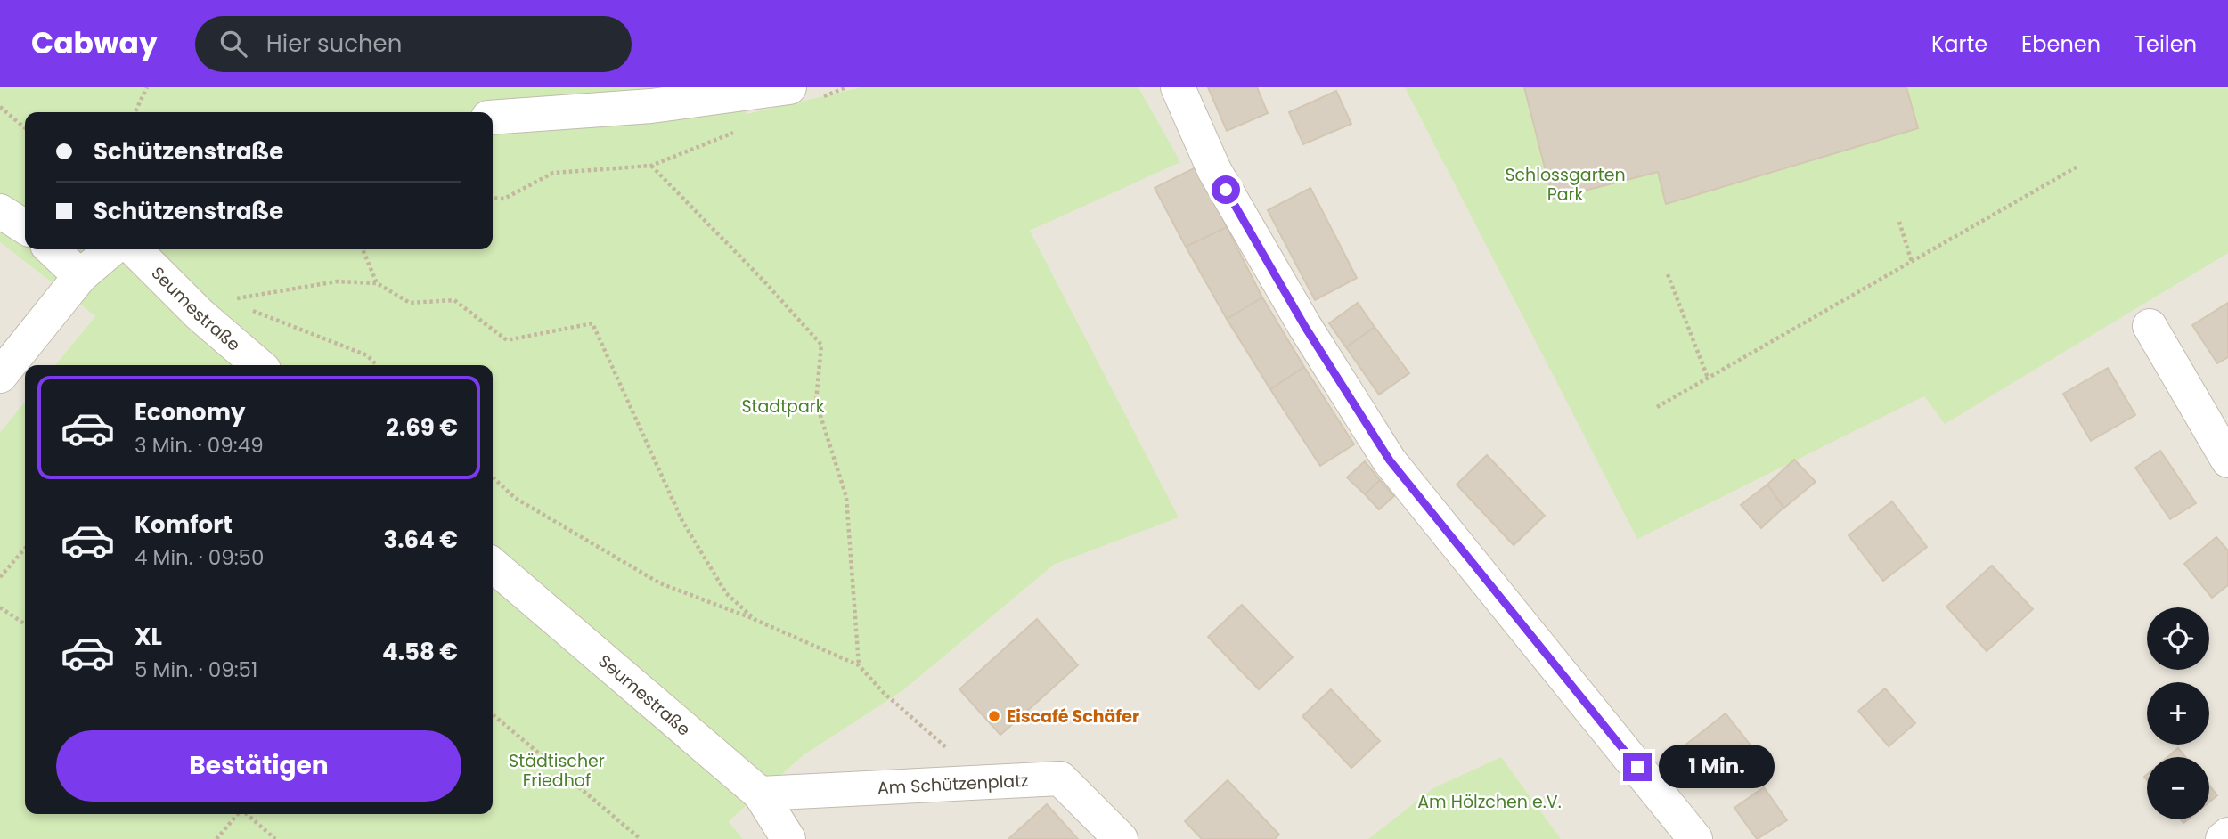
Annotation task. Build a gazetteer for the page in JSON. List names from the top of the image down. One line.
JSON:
{"streets":{"street":["Seumestraße","Am Schützenplatz"]},"crossings":[["Seumestraße","Am Schützenplatz"]],"parks":["Schlossgarten Park","Stadtpark","Städtischer Friedhof","Am Hölzchen e.V."],"places":["Eiscafé Schäfer"],"page":{"header":"Cabway","search":"Hier suchen","nav":["Karte","Ebenen","Teilen"],"banner":["Schützenstraße","Schützenstraße"],"list":[{"name":"Economy","note":"3 Min. · 09:49","value":"2.69 €"},{"name":"Komfort","note":"4 Min. · 09:50","value":"3.64 €"},{"name":"XL","note":"5 Min. · 09:51","value":"4.58 €"}],"map_buttons":["+","−"],"buttons":"Bestätigen","bubble":"1 Min."}}
